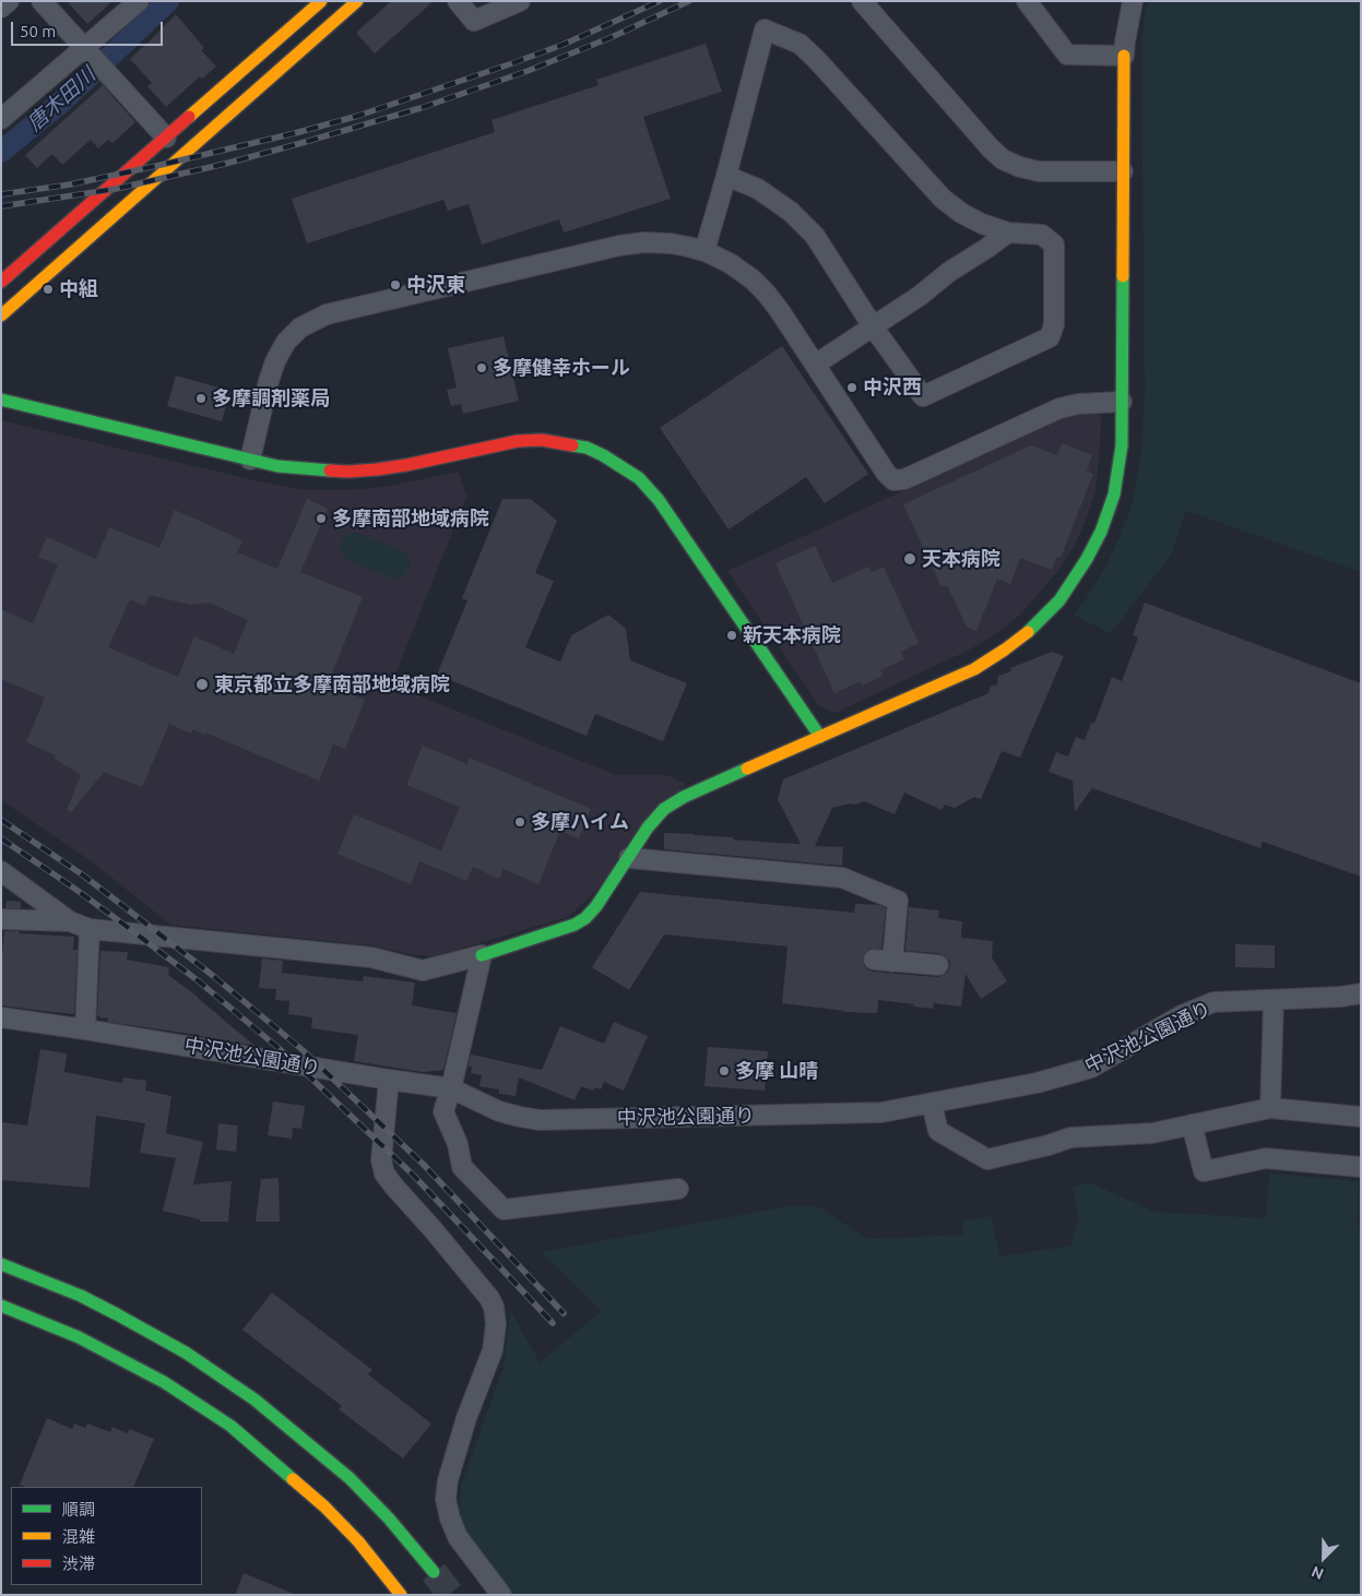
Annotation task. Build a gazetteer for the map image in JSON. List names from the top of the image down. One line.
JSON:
{"streets":{"street":["中沢池公園通り"]},"water":["唐木田川"],"places":["中沢東","中組","多摩健幸ホール","中沢西","多摩調剤薬局","多摩南部地域病院","天本病院","新天本病院","東京都立多摩南部地域病院","多摩ハイム","多摩 山晴"],"legend":["順調","混雑","渋滞"],"scale_bar":"50 m","north":"bottom left"}
